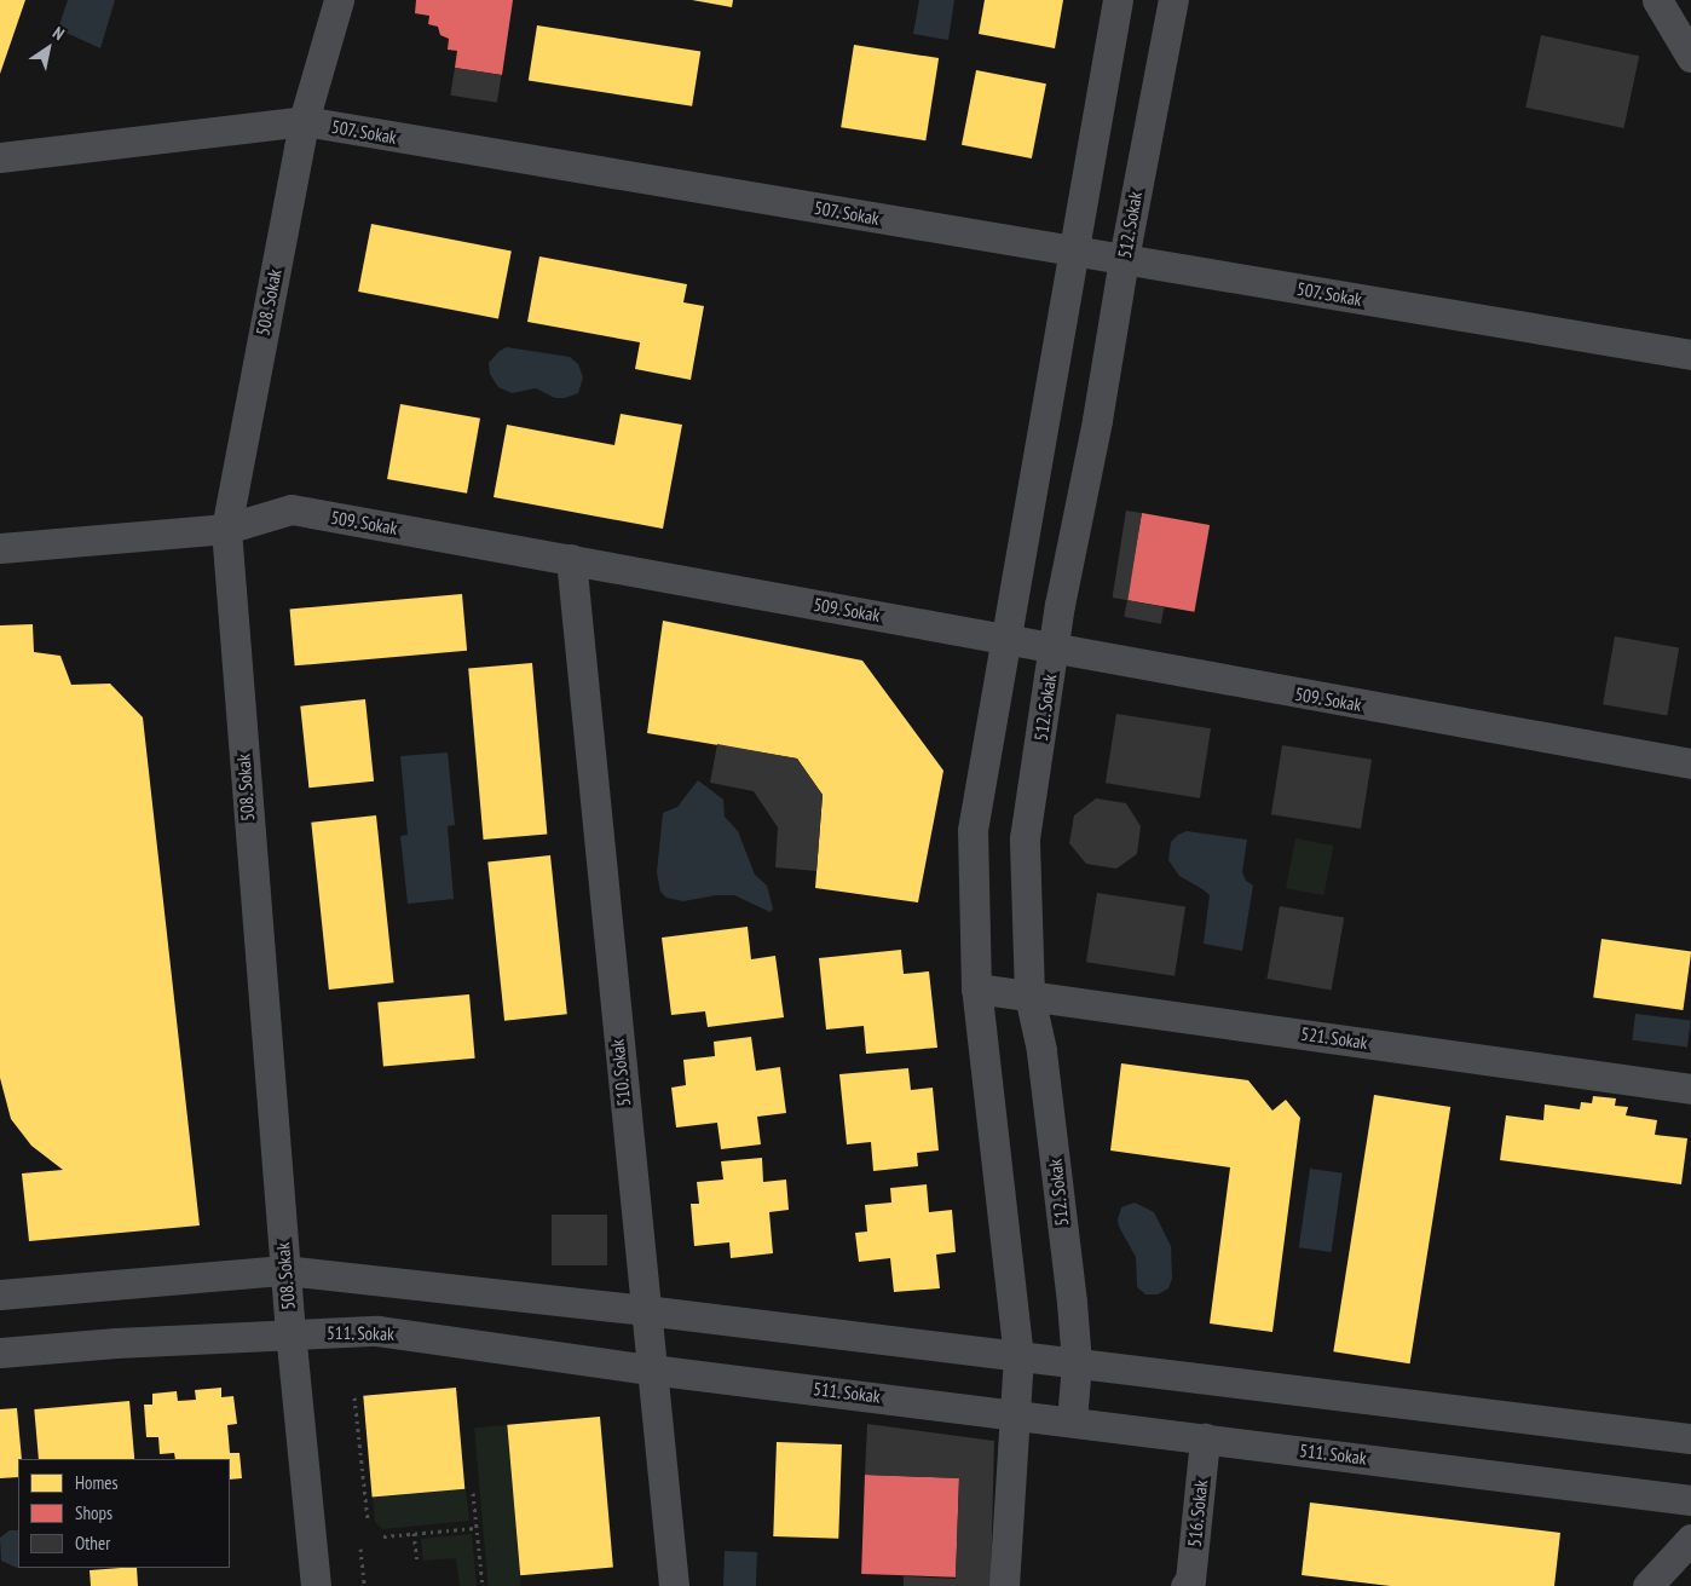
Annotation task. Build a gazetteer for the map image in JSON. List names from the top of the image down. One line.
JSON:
{"streets":{"street":["507. Sokak","512. Sokak","508. Sokak","509. Sokak","521. Sokak","510. Sokak","511. Sokak","516. Sokak"]},"crossings":[["507. Sokak","512. Sokak"],["507. Sokak","508. Sokak"],["512. Sokak","509. Sokak"],["512. Sokak","521. Sokak"],["512. Sokak","511. Sokak"],["508. Sokak","509. Sokak"],["508. Sokak","511. Sokak"],["509. Sokak","510. Sokak"],["510. Sokak","511. Sokak"],["511. Sokak","516. Sokak"]],"legend":["Homes","Shops","Other"],"north":"top right"}
